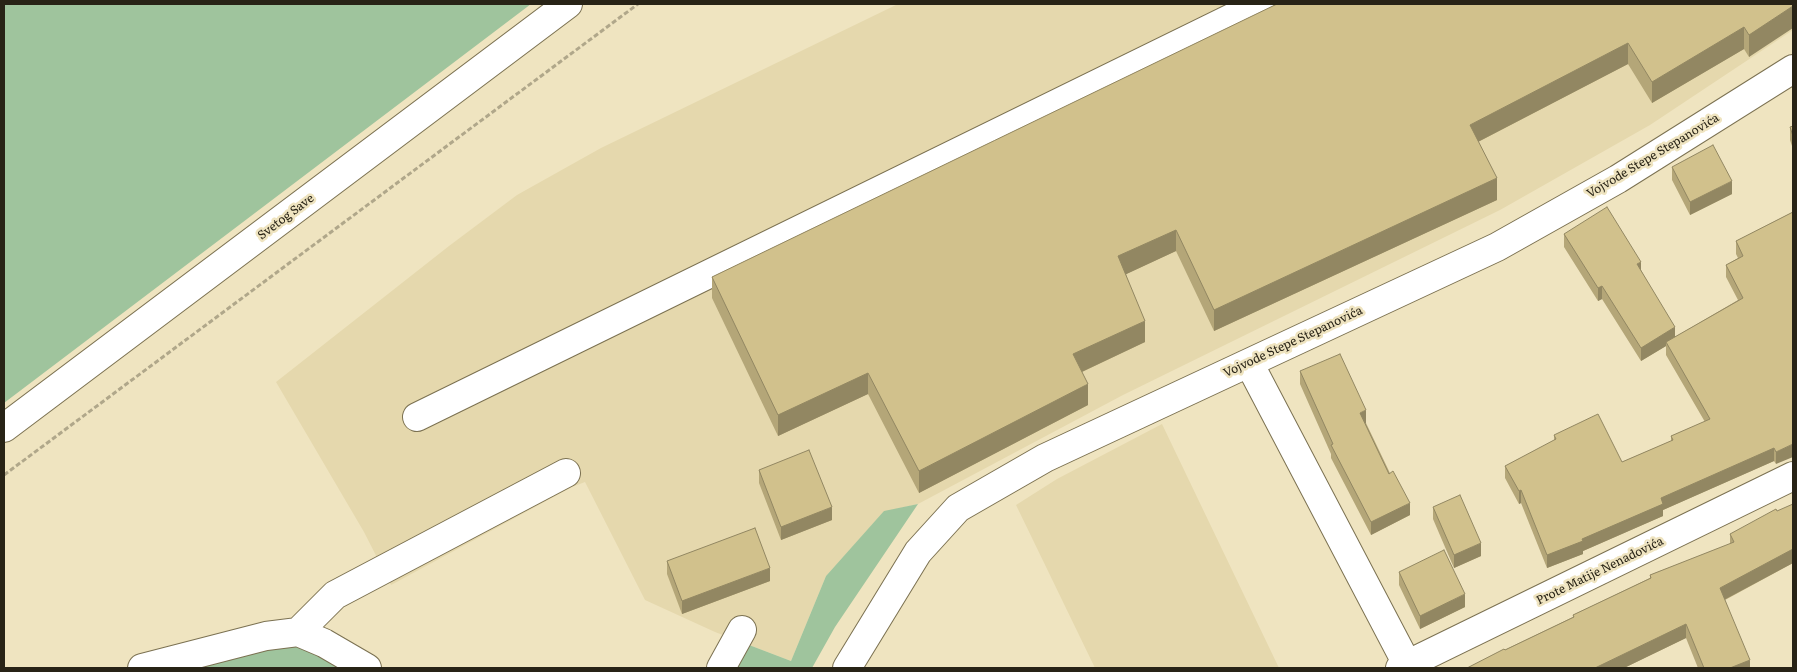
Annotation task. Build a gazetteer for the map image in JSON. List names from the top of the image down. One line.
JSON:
{"streets":{"street":["Vojvode Stepe Stepanovića","Svetog Save","Prote Matije Nenadovića"]},"crossings":[["Vojvode Stepe Stepanovića","Prote Matije Nenadovića"]]}
